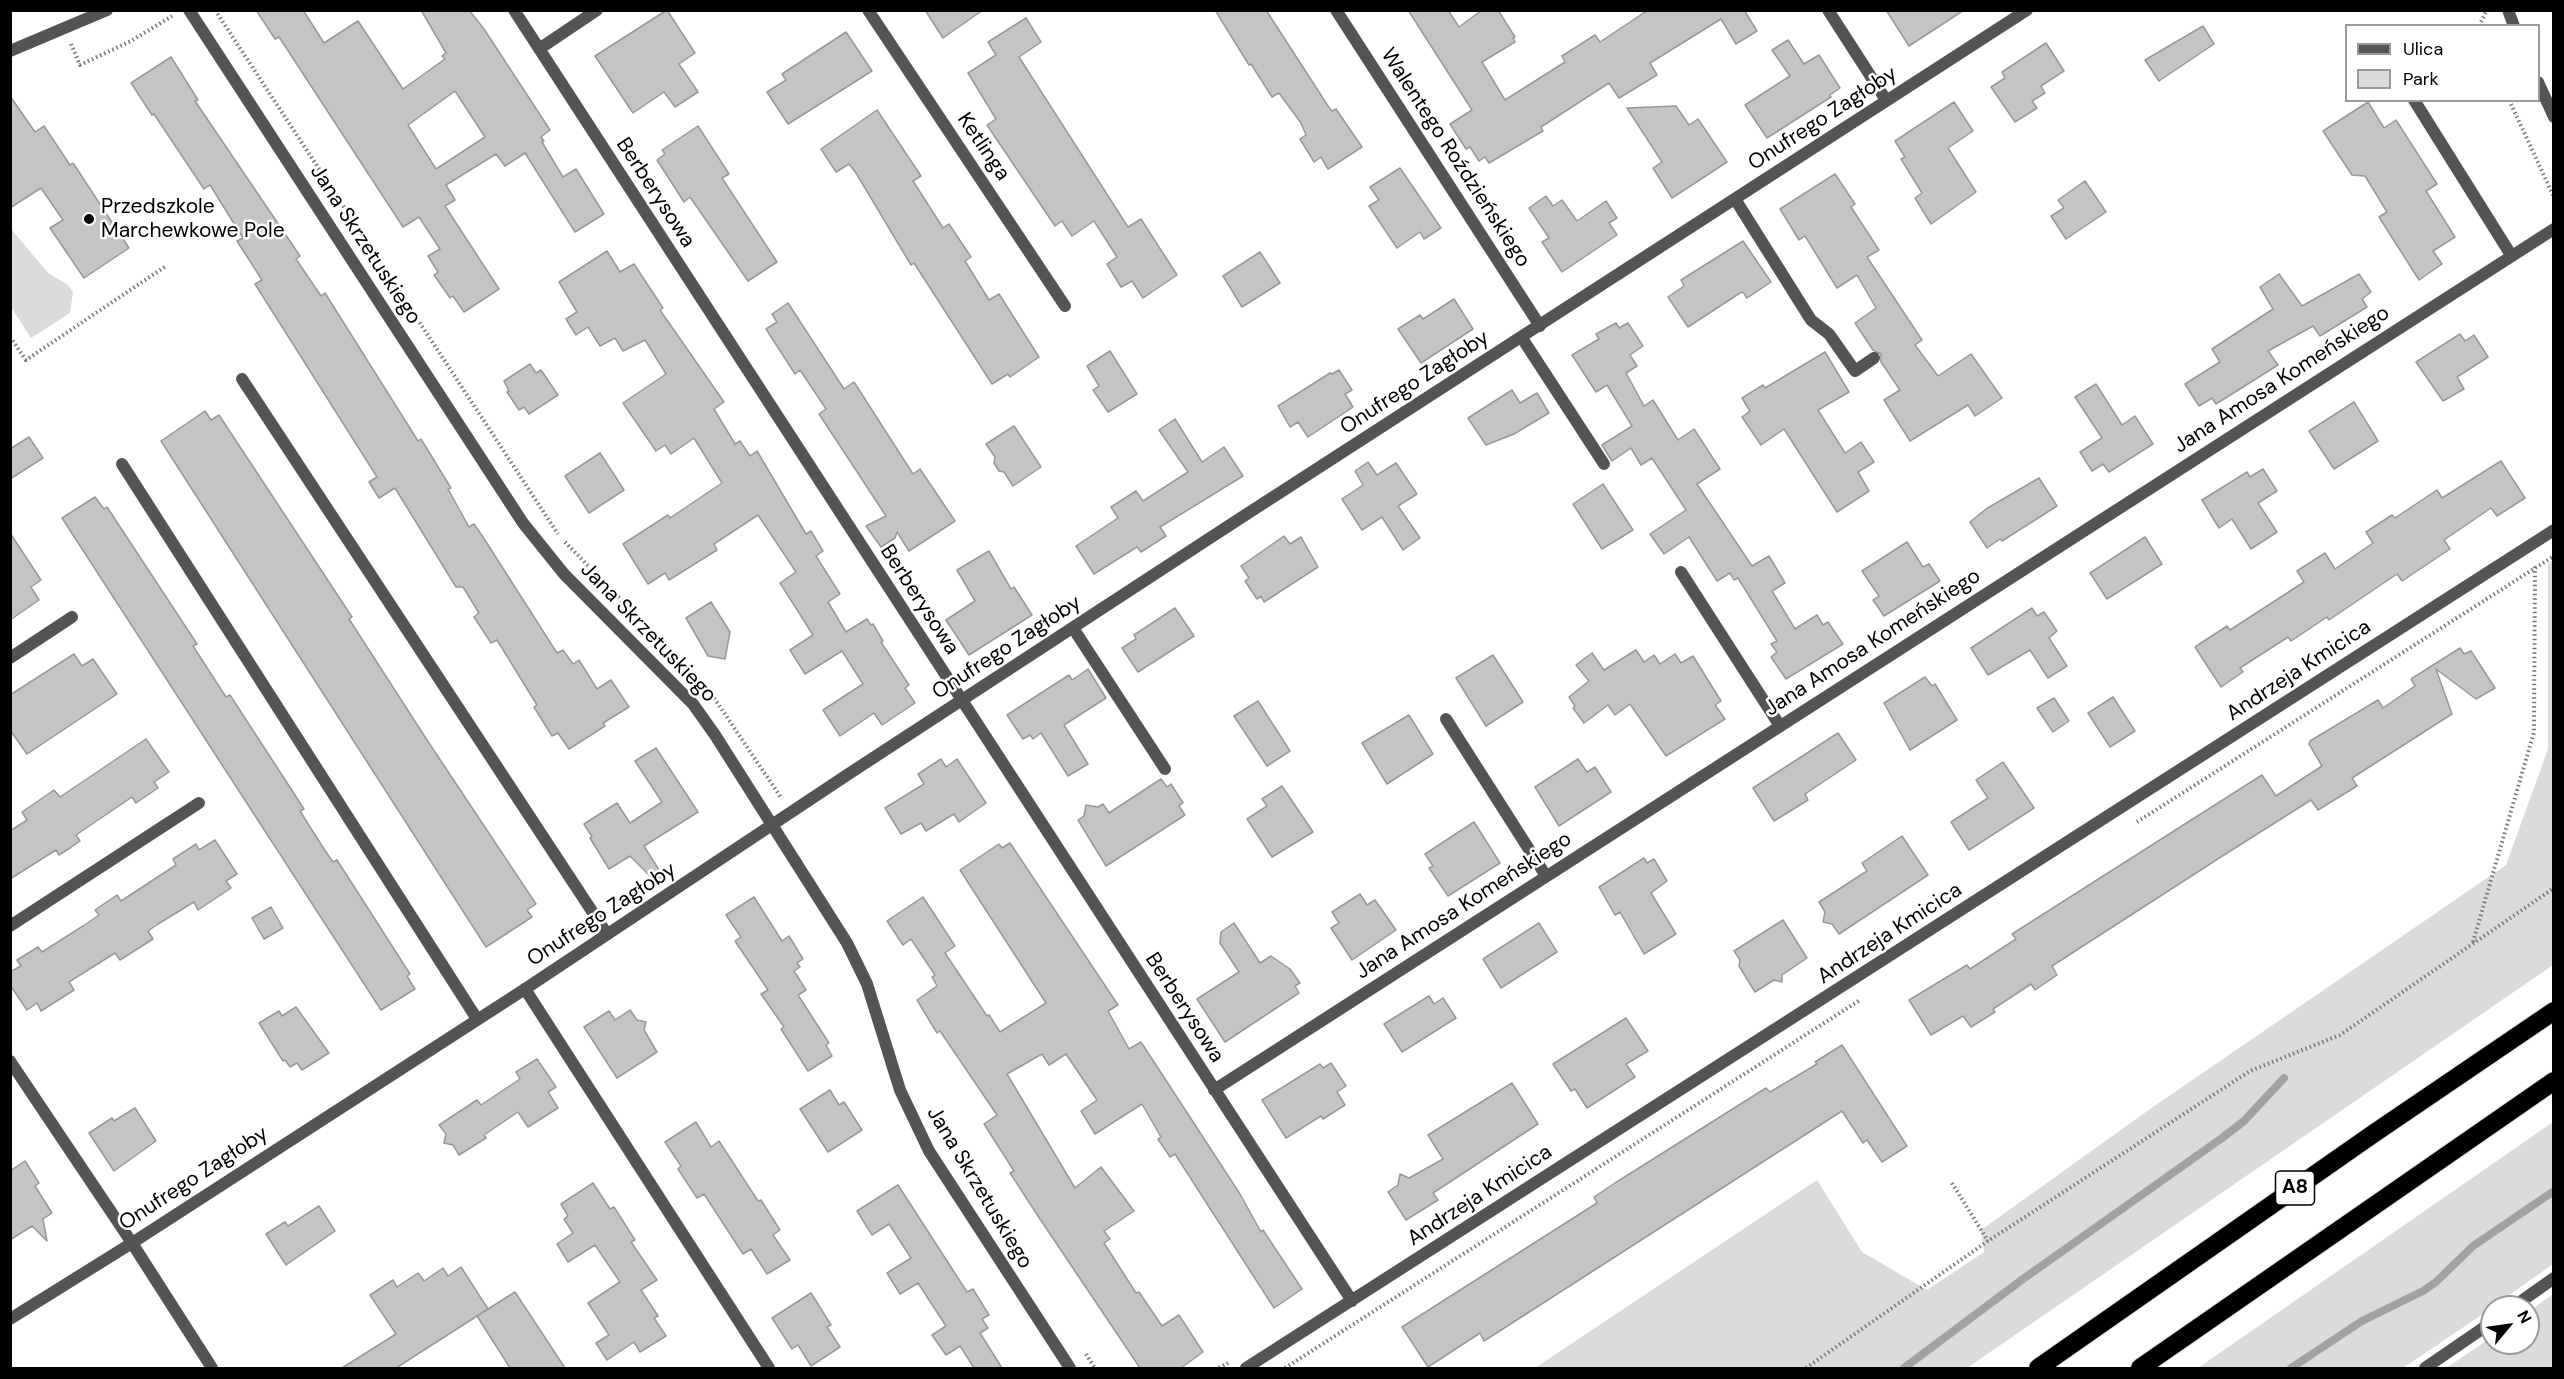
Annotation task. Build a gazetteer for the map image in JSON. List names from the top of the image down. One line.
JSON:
{"streets":{"highway":["A8"],"street":["Onufrego Zagłoby","Ketlinga","Walentego Roździeńskiego","Berberysowa","Jana Skrzetuskiego","Jana Amosa Komeńskiego","Andrzeja Kmicica"]},"crossings":[["Onufrego Zagłoby","Walentego Roździeńskiego"],["Onufrego Zagłoby","Berberysowa"],["Onufrego Zagłoby","Jana Skrzetuskiego"],["Berberysowa","Jana Amosa Komeńskiego"],["Berberysowa","Andrzeja Kmicica"]],"places":["Przedszkole Marchewkowe Pole"],"legend":["Ulica","Park"],"north":"top right"}
